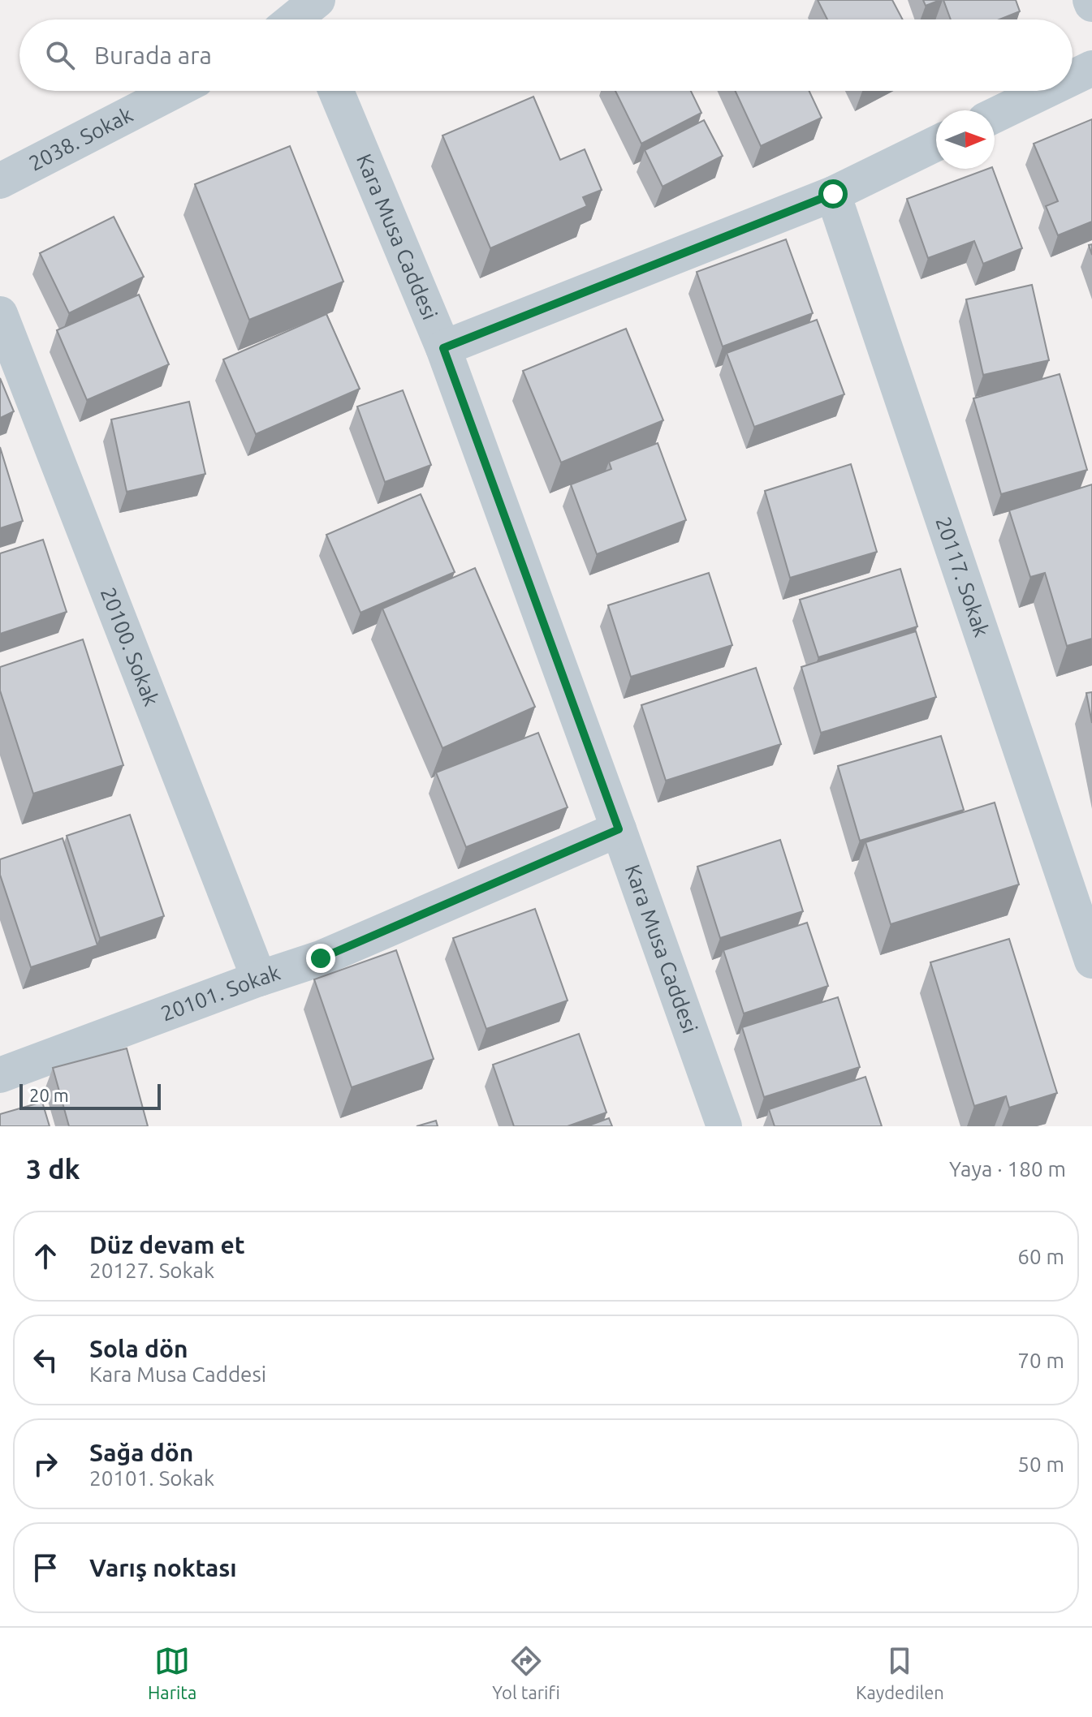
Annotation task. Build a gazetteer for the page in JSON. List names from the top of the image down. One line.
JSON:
{"streets":{"street":["2038. Sokak","Kara Musa Caddesi","20117. Sokak","20100. Sokak","20101. Sokak"]},"crossings":[["Kara Musa Caddesi","20101. Sokak"],["20100. Sokak","20101. Sokak"]],"scale_bar":"20 m","north":"right","page":{"search":"Burada ara","scale":"20 m","heading":["3 dk","Yaya · 180 m"],"list":[["Düz devam et","20127. Sokak","60 m"],["Sola dön","Kara Musa Caddesi","70 m"],["Sağa dön","20101. Sokak","50 m"],"Varış noktası"],"nav":["Harita","Yol tarifi","Kaydedilen"]}}
